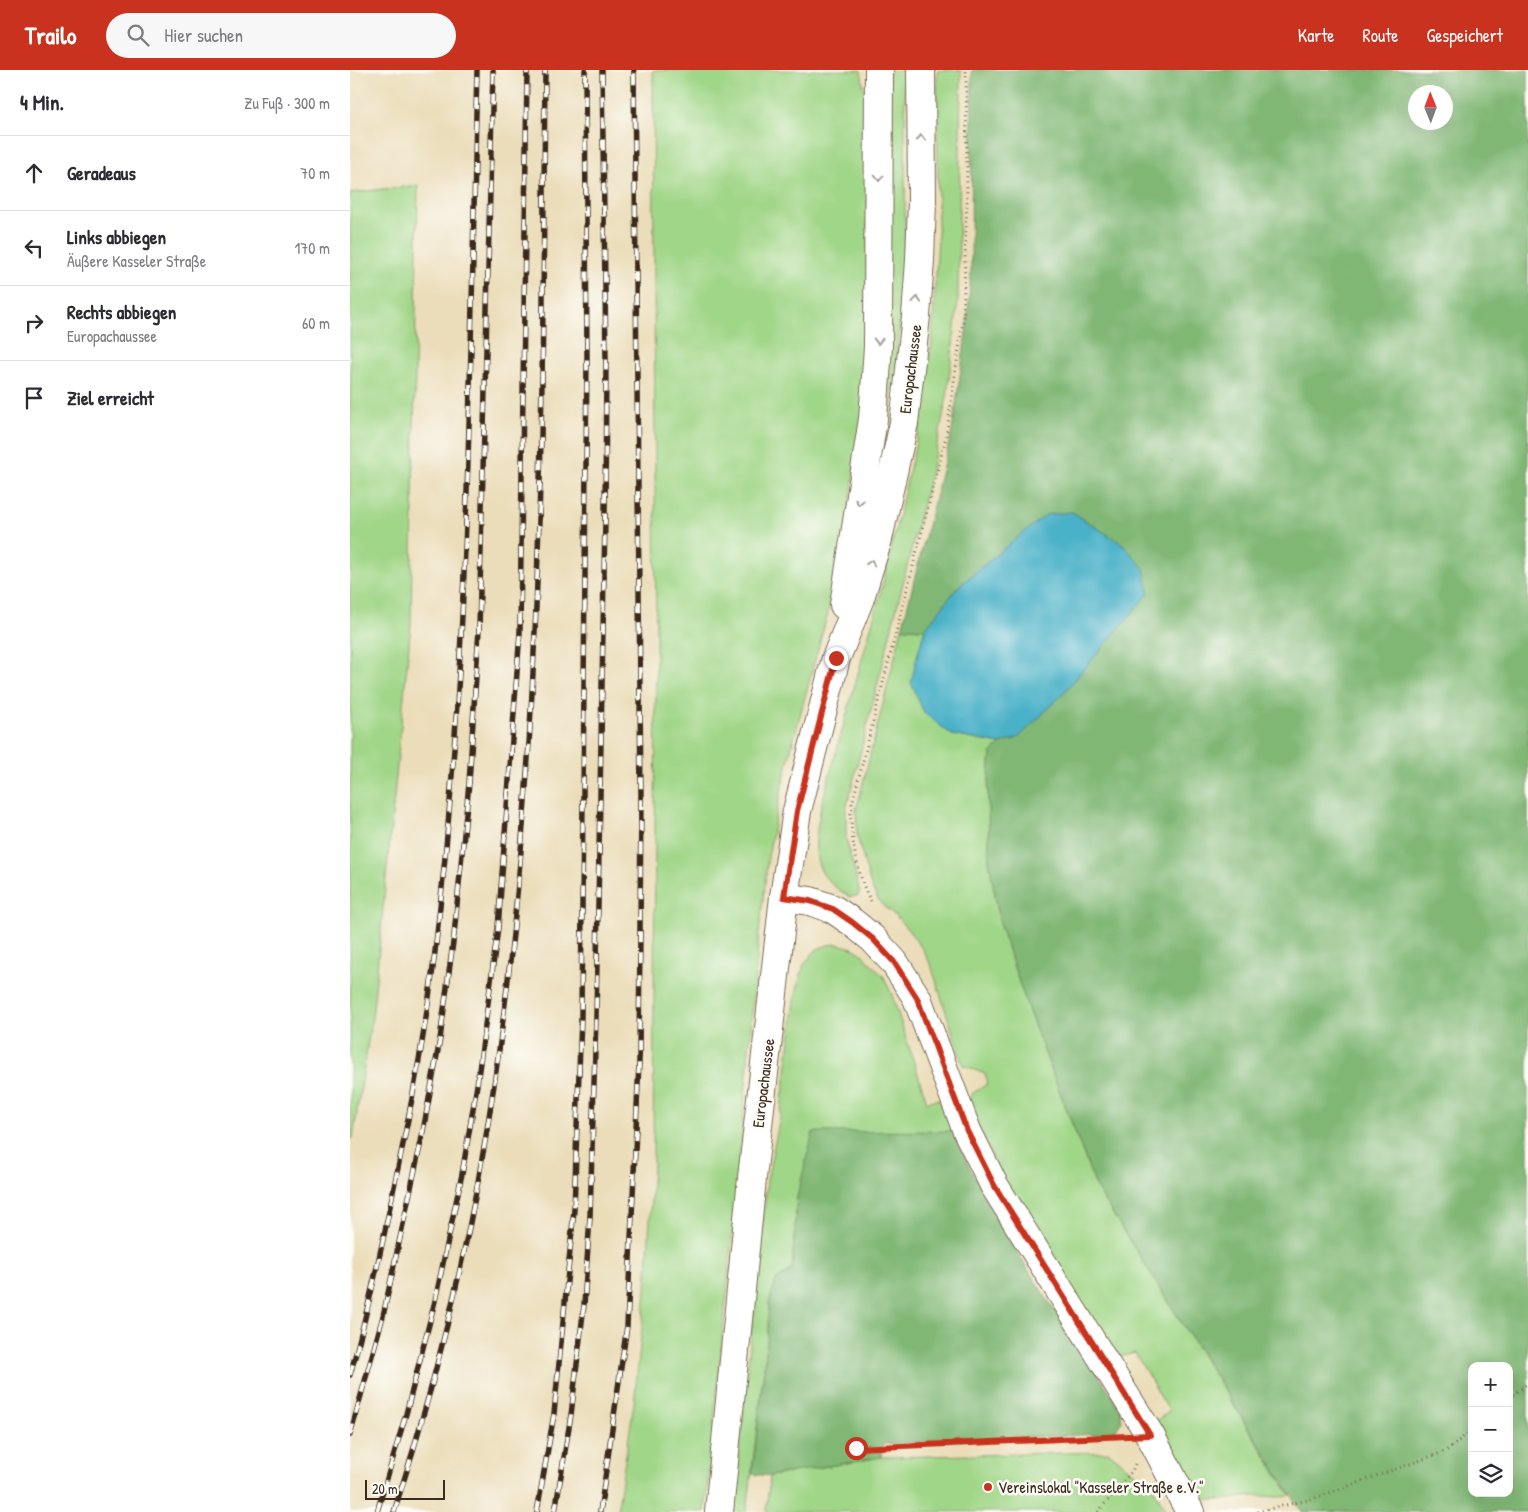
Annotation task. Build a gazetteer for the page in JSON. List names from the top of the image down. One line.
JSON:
{"streets":{"main road":["Europachaussee"]},"places":["Vereinslokal \"Kasseler Straße e.V.\""],"scale_bar":"20 m","north":"top","page":{"header":"Trailo","search":"Hier suchen","nav":["Karte","Route","Gespeichert"],"heading":["4 Min.","Zu Fuß · 300 m"],"list":[["Geradeaus","70 m"],["Links abbiegen","Äußere Kasseler Straße","170 m"],["Rechts abbiegen","Europachaussee","60 m"],"Ziel erreicht"],"map_buttons":["+","−"],"scale":"20 m"}}
